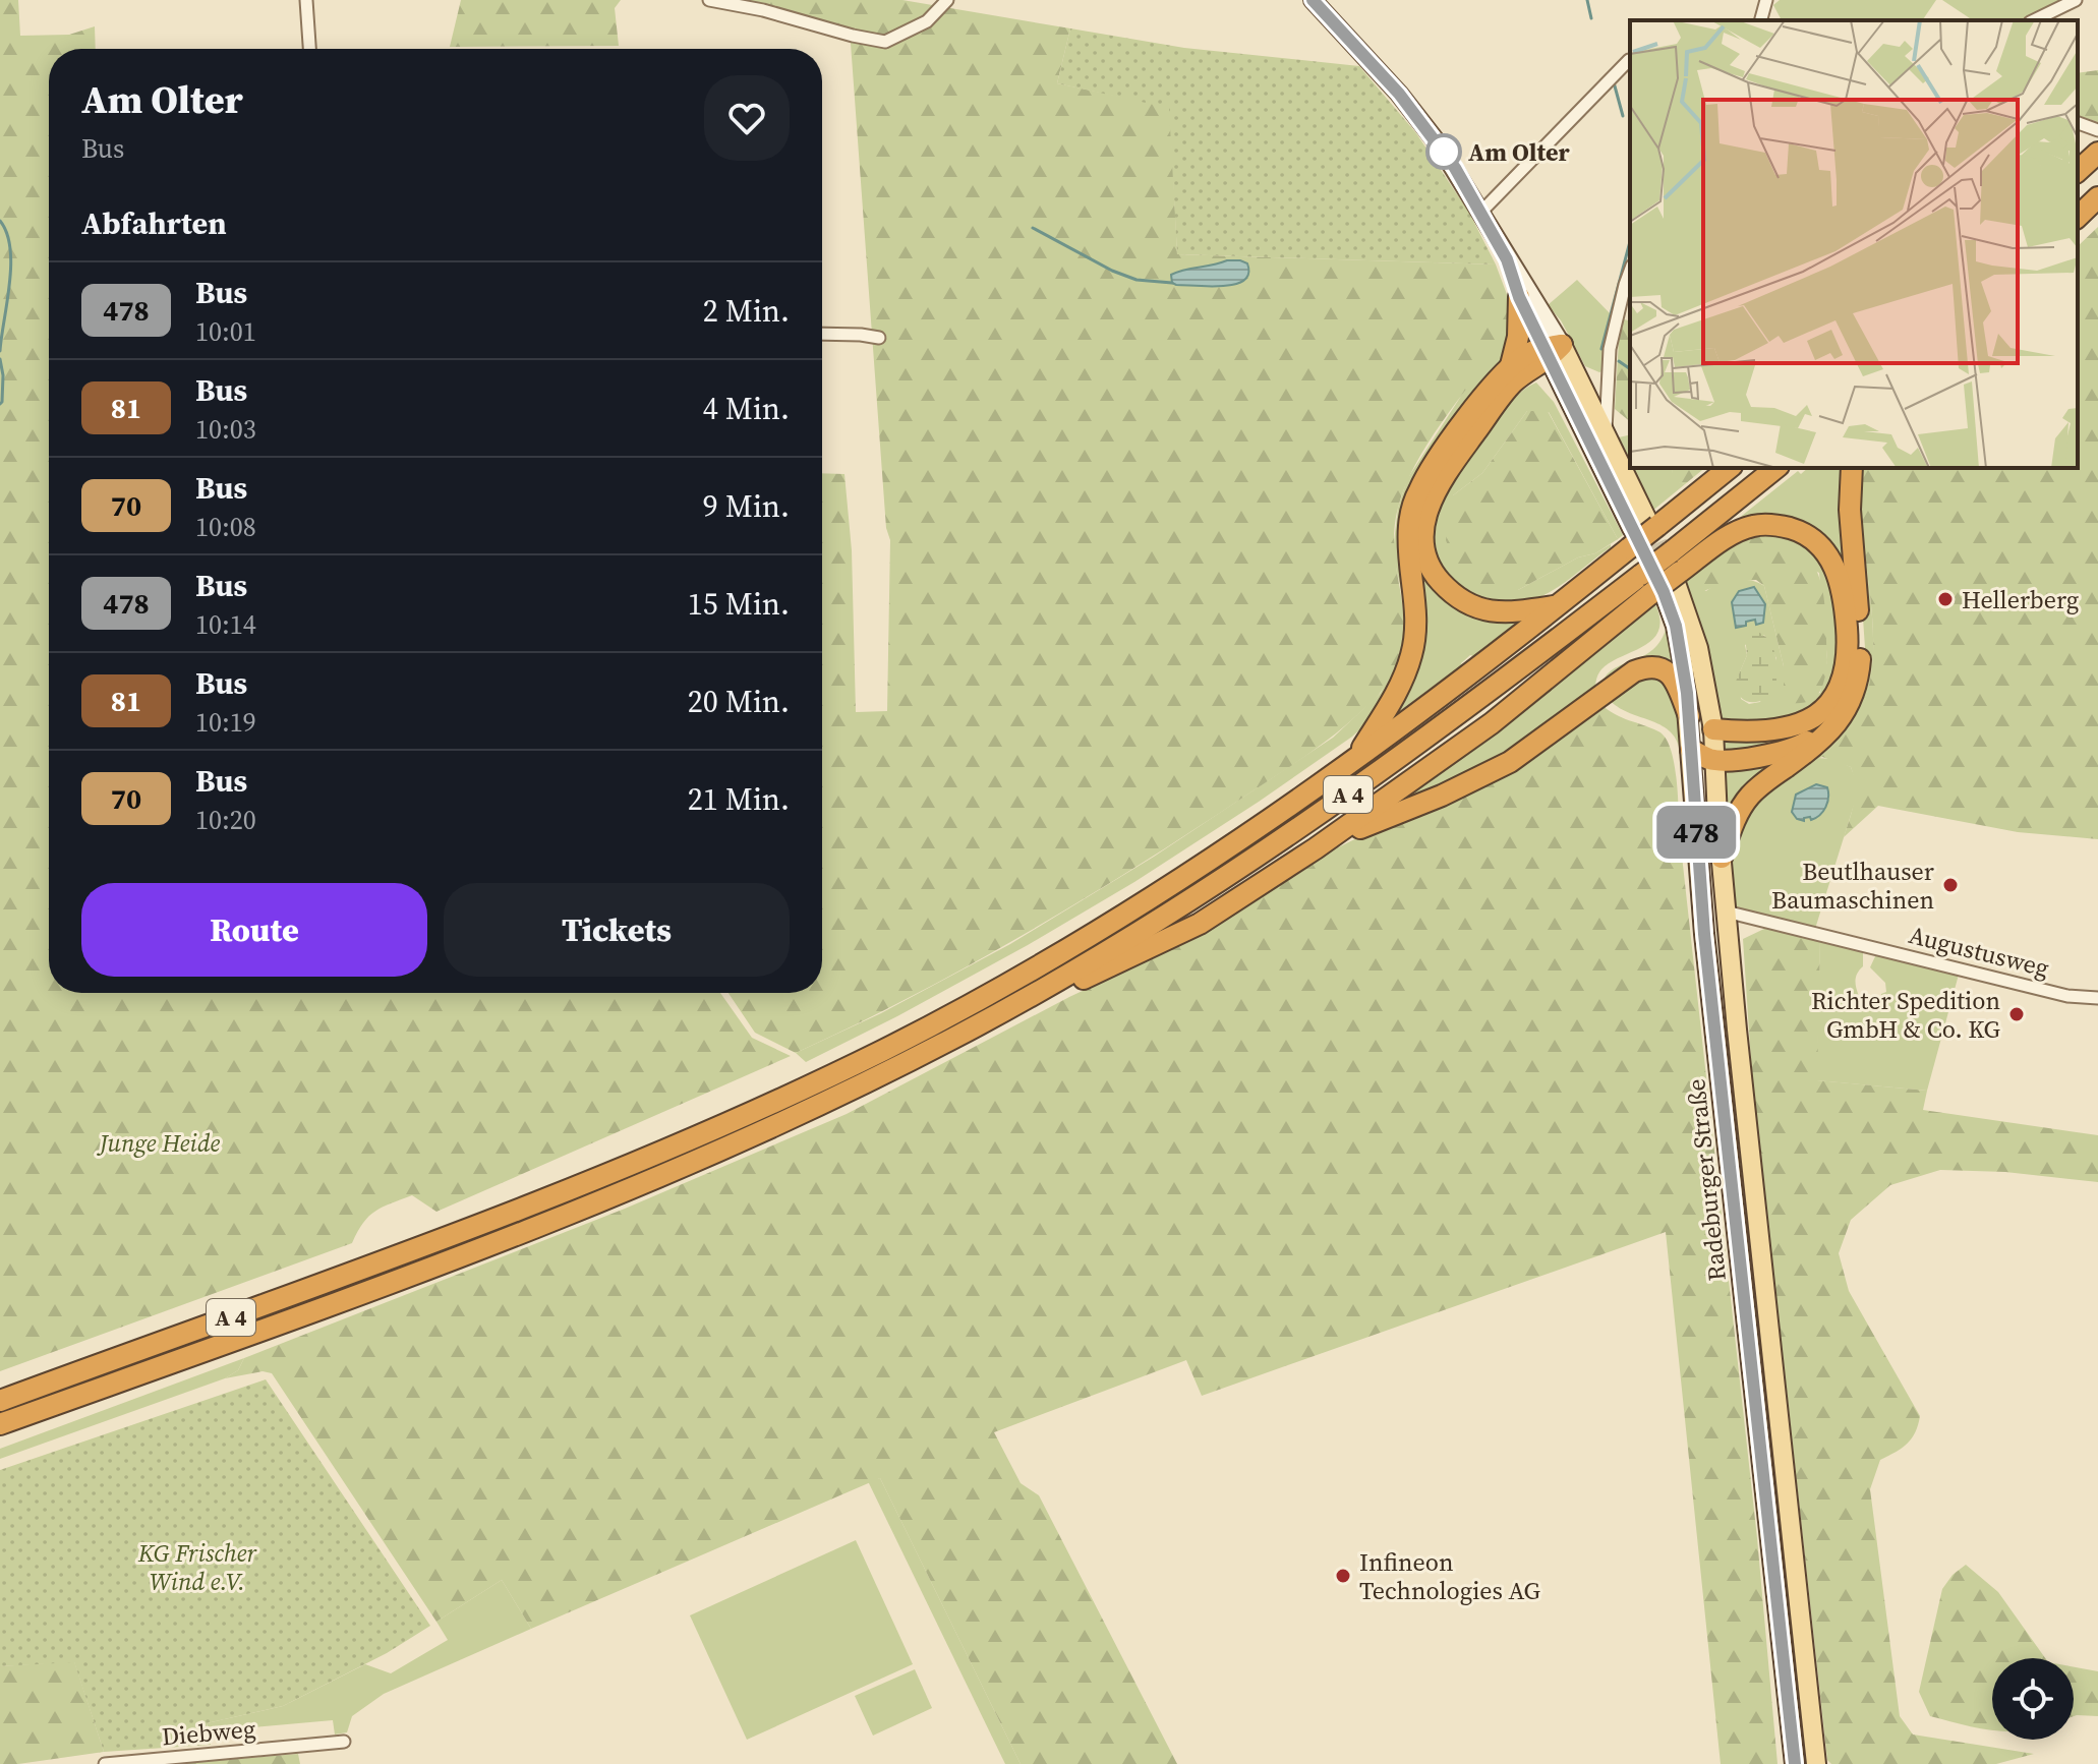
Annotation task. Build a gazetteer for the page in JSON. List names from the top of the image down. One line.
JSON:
{"streets":{"highway":["A 4"],"main road":["Radeburger Straße"],"street":["Augustusweg","Diebweg"]},"crossings":[["A 4","Radeburger Straße"],["Augustusweg","Radeburger Straße"]],"parks":["Junge Heide","KG Frischer Wind e.V."],"places":["Am Olter","Hellerberg","Beutlhauser Baumaschinen","Richter Spedition GmbH & Co. KG","Infineon Technologies AG"],"lines":["bus line 478"],"page":{"on_map":"478","heading":[["Am Olter","Bus"],"Abfahrten"],"list":[{"mark":"478","name":"Bus","note":"10:01","value":"2 Min."},{"mark":"81","name":"Bus","note":"10:03","value":"4 Min."},{"mark":"70","name":"Bus","note":"10:08","value":"9 Min."},{"mark":"478","name":"Bus","note":"10:14","value":"15 Min."},{"mark":"81","name":"Bus","note":"10:19","value":"20 Min."},{"mark":"70","name":"Bus","note":"10:20","value":"21 Min."}],"buttons":["Route","Tickets"]}}
